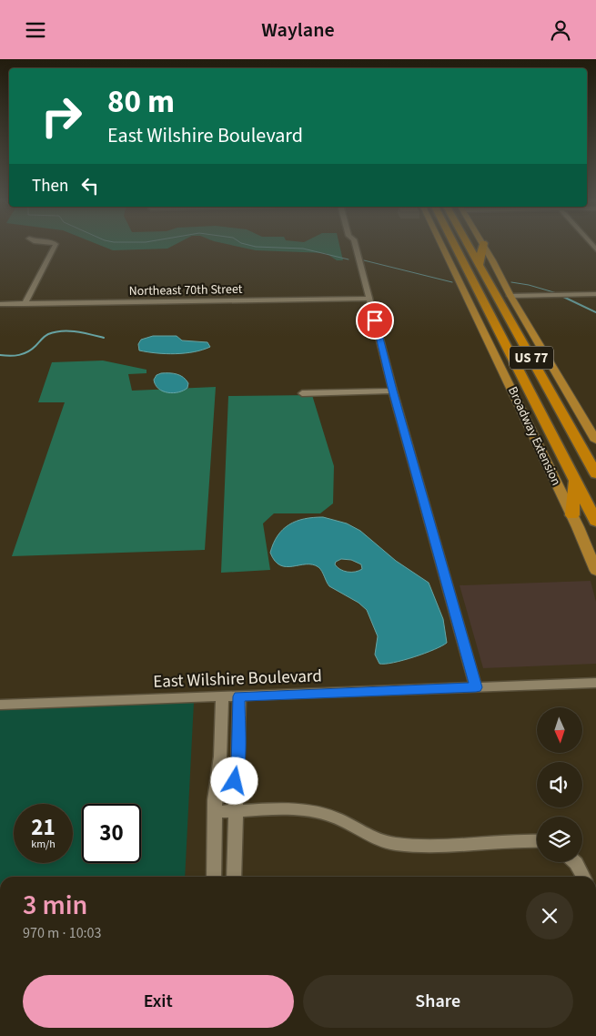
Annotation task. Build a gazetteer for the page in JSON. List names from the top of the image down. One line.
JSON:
{"streets":{"highway":["US 77","Broadway Extension"],"street":["Northeast 70th Street","East Wilshire Boulevard"]},"north":"bottom","page":{"header":"Waylane","turn":["80 m","East Wilshire Boulevard"],"then":"Then","speed":"21 km/h","limit":"30","heading":["3 min","970 m · 10:03"],"buttons":["Exit","Share"]}}
